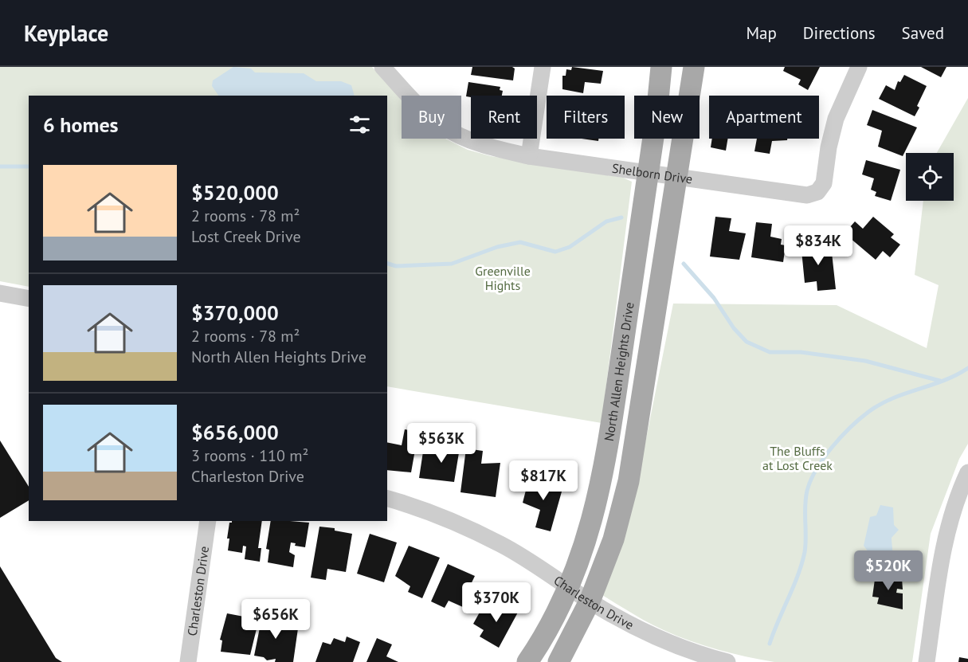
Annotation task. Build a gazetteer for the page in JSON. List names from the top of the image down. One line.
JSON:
{"streets":{"main road":["North Allen Heights Drive"],"street":["Shelborn Drive","Charleston Drive"]},"crossings":[["Shelborn Drive","North Allen Heights Drive"],["North Allen Heights Drive","Charleston Drive"]],"parks":["Greenville Hights","The Bluffs at Lost Creek"],"page":{"header":"Keyplace","nav":["Map","Directions","Saved"],"chip":["Buy","Rent","Filters","New","Apartment"],"heading":"6 homes","list":[{"name":"$520,000","note":"2 rooms · 78 m² · Lost Creek Drive"},{"name":"$370,000","note":"2 rooms · 78 m² · North Allen Heights Drive"},{"name":"$656,000","note":"3 rooms · 110 m² · Charleston Drive"}],"price":["$834K","$563K","$817K","$520K","$370K","$656K"]}}
